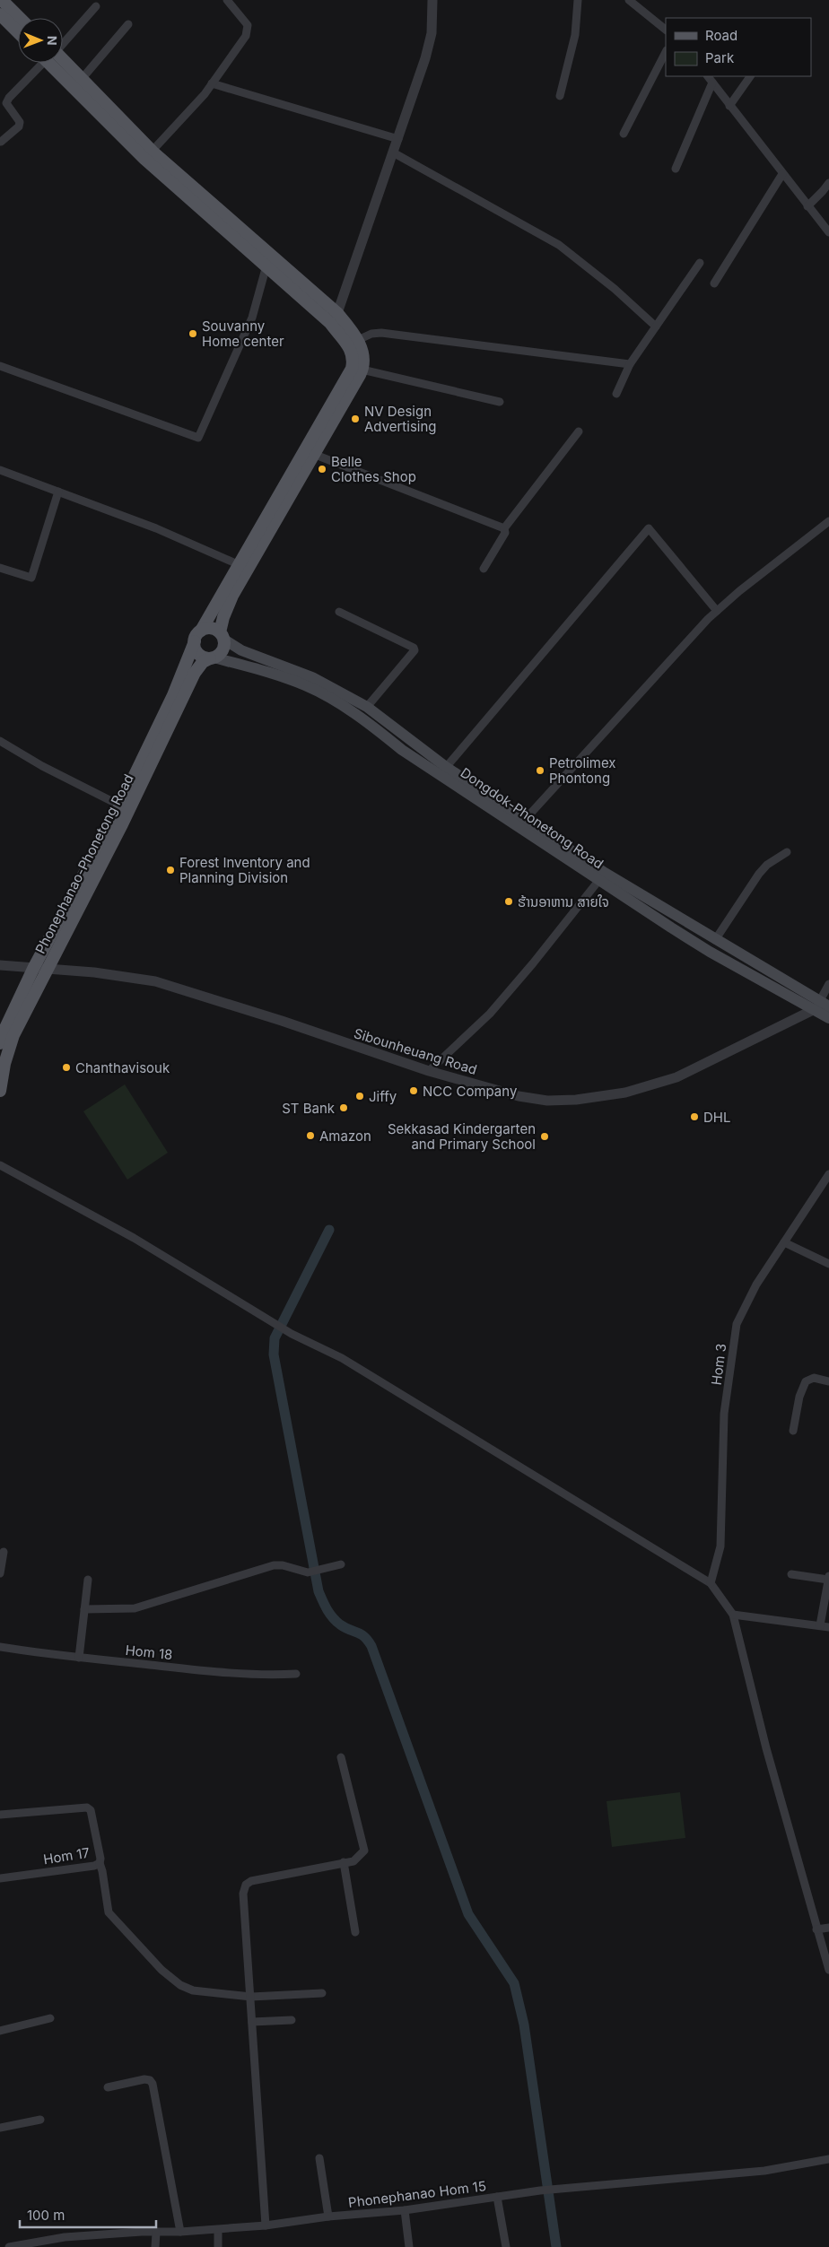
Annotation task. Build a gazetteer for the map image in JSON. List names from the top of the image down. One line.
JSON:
{"streets":{"main road":["Dongdok-Phonetong Road","Phonephanao-Phonetong Road"],"street":["Sibounheuang Road","Hom 3","Hom 18","Hom 17","Phonephanao Hom 15"]},"crossings":[["Dongdok-Phonetong Road","Phonephanao-Phonetong Road"],["Dongdok-Phonetong Road","Sibounheuang Road"],["Phonephanao-Phonetong Road","Sibounheuang Road"]],"places":["Souvanny Home center","NV Design Advertising","Belle Clothes Shop","Petrolimex Phontong","Forest Inventory and Planning Division","ຮ້ານອາຫານ ສາຍໃຈ","Chanthavisouk","NCC Company","Jiffy","ST Bank","DHL","Amazon","Sekkasad Kindergarten and Primary School"],"legend":["Road","Park"],"scale_bar":"100 m","north":"right"}
